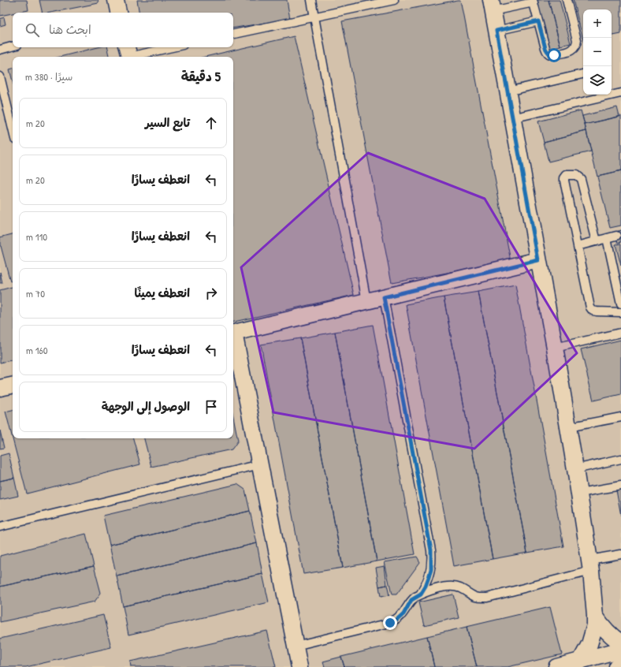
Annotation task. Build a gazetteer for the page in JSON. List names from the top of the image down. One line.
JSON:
{"page":{"map_buttons":["+","−"],"search":"ابحث هنا","heading":["5 دقيقة","سيرًا · 380 m"],"list":[["تابع السير","20 m"],["انعطف يسارًا","20 m"],["انعطف يسارًا","110 m"],["انعطف يمينًا","70 m"],["انعطف يسارًا","160 m"],"الوصول إلى الوجهة"]}}
